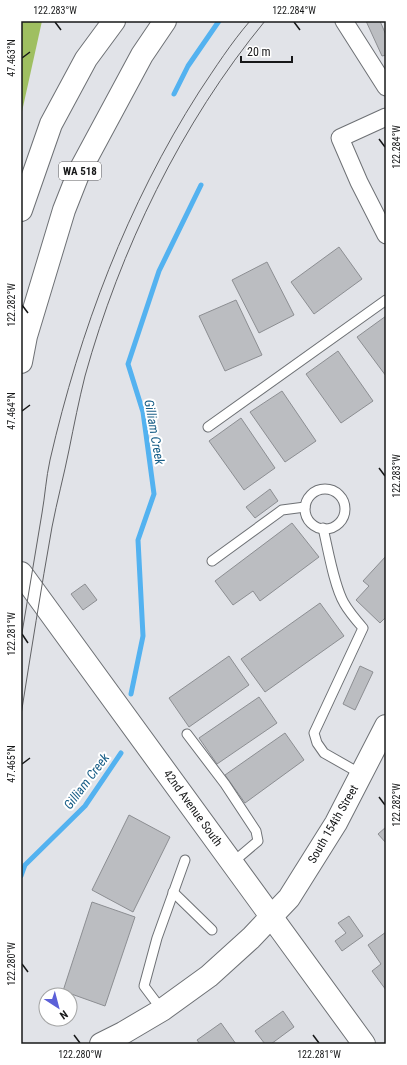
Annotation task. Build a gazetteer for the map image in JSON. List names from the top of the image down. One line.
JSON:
{"streets":{"main road":["WA 518","42nd Avenue South","South 154th Street"]},"crossings":[["42nd Avenue South","South 154th Street"]],"water":["Gilliam Creek"],"scale_bar":"20 m","north":"bottom right","coordinates":["122.283°W","122.284°W","47.463°N","122.282°W","47.464°N","122.281°W","47.465°N","122.280°W"]}
